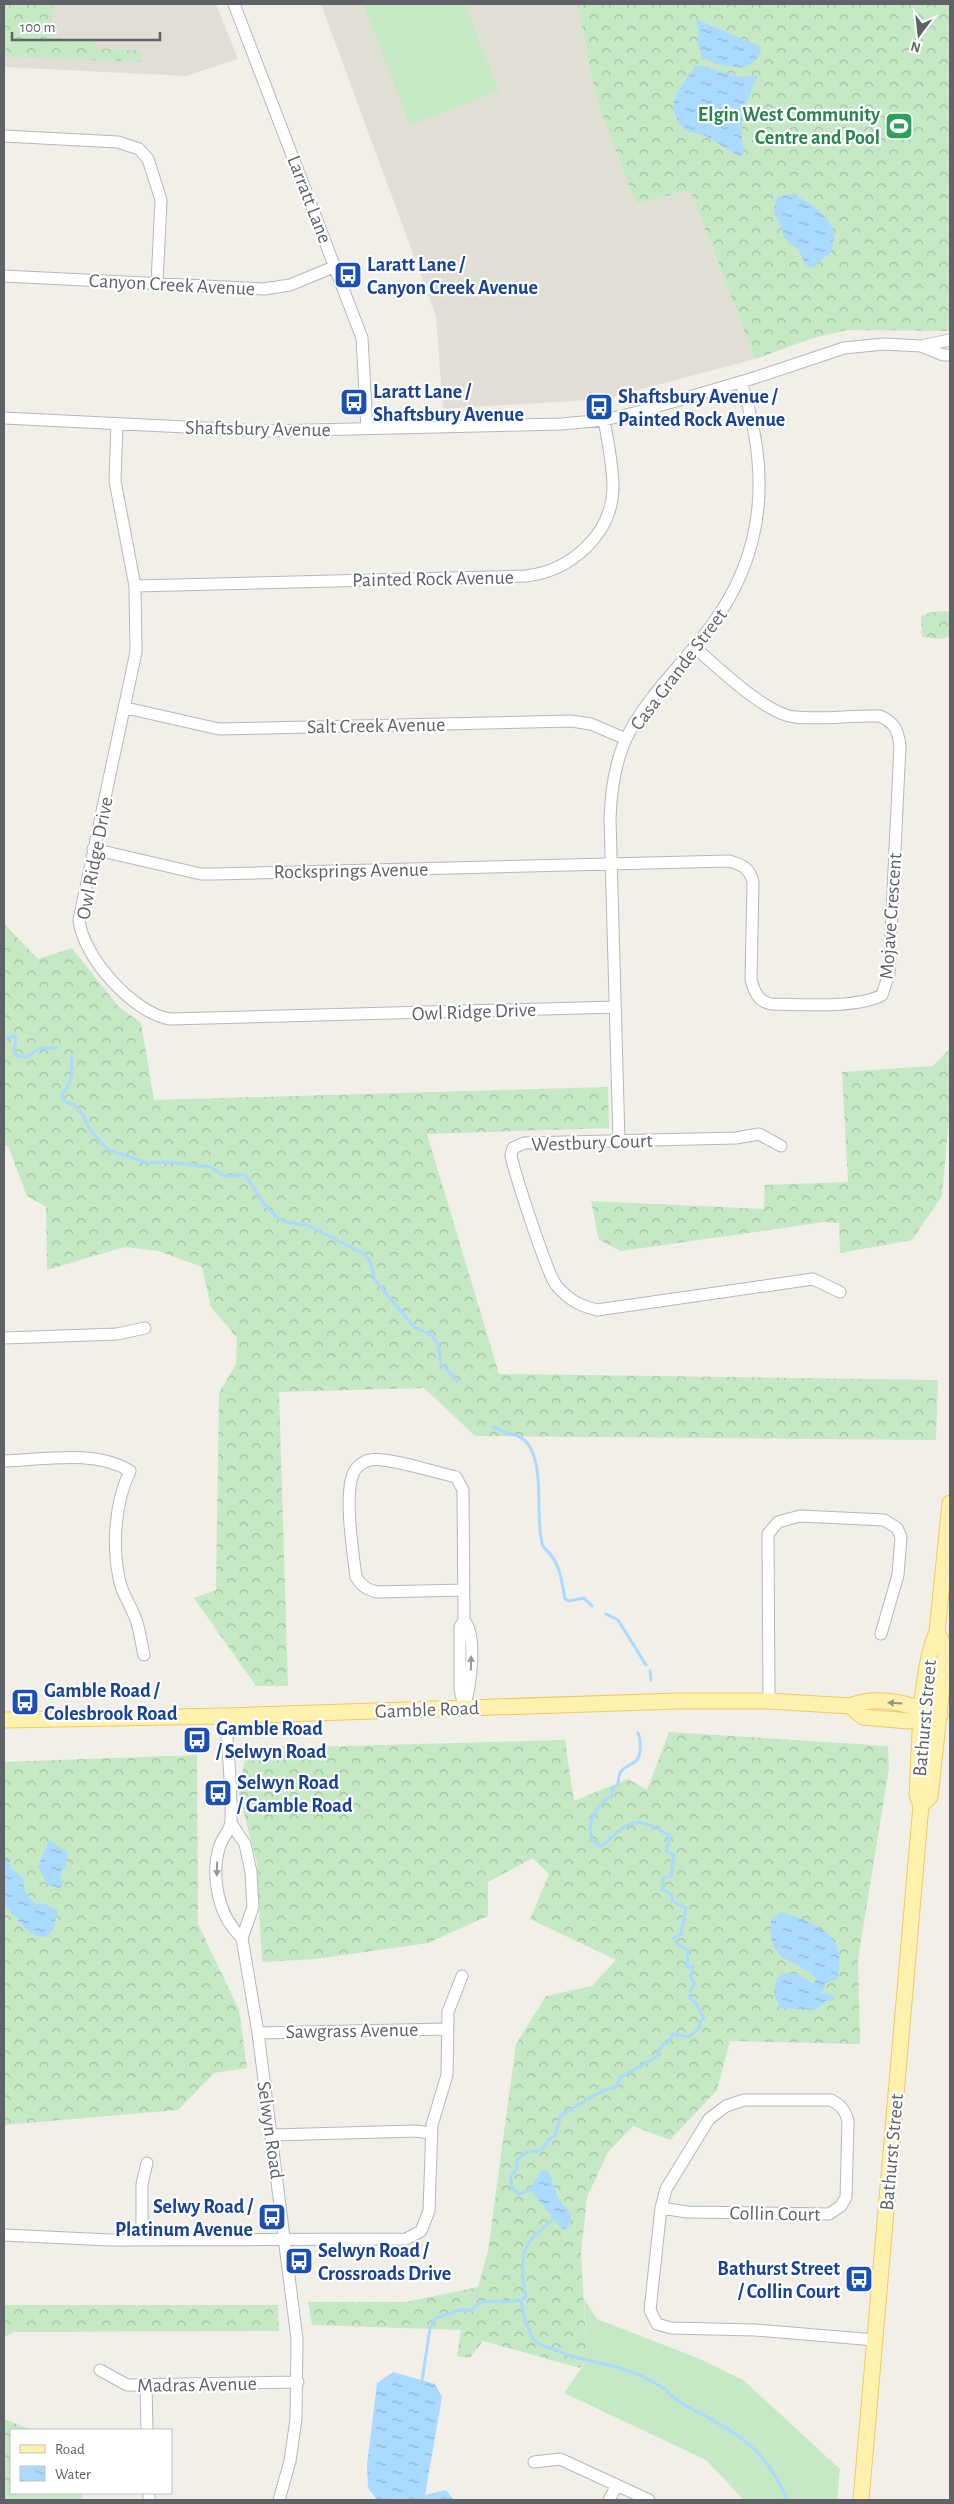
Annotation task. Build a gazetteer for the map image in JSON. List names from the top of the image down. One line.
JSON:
{"streets":{"main road":["Gamble Road","Bathurst Street"],"street":["Larratt Lane","Canyon Creek Avenue","Shaftsbury Avenue","Painted Rock Avenue","Casa Grande Street","Salt Creek Avenue","Owl Ridge Drive","Rocksprings Avenue","Mojave Crescent","Westbury Court","Sawgrass Avenue","Selwyn Road","Collin Court","Madras Avenue"]},"crossings":[["Larratt Lane","Canyon Creek Avenue"],["Larratt Lane","Shaftsbury Avenue"],["Shaftsbury Avenue","Painted Rock Avenue"],["Shaftsbury Avenue","Casa Grande Street"],["Shaftsbury Avenue","Owl Ridge Drive"],["Painted Rock Avenue","Owl Ridge Drive"],["Casa Grande Street","Salt Creek Avenue"],["Casa Grande Street","Owl Ridge Drive"],["Casa Grande Street","Rocksprings Avenue"],["Casa Grande Street","Mojave Crescent"],["Casa Grande Street","Westbury Court"],["Salt Creek Avenue","Owl Ridge Drive"],["Owl Ridge Drive","Rocksprings Avenue"],["Rocksprings Avenue","Mojave Crescent"],["Gamble Road","Bathurst Street"],["Gamble Road","Selwyn Road"],["Bathurst Street","Collin Court"],["Sawgrass Avenue","Selwyn Road"],["Selwyn Road","Madras Avenue"]],"places":{"sports":["Elgin West Community Centre and Pool"],"bus stop":["Laratt Lane / Canyon Creek Avenue","Laratt Lane / Shaftsbury Avenue","Shaftsbury Avenue / Painted Rock Avenue","Gamble Road / Colesbrook Road","Gamble Road / Selwyn Road","Selwyn Road / Gamble Road","Selwy Road / Platinum Avenue","Selwyn Road / Crossroads Drive","Bathurst Street / Collin Court"]},"legend":["Road","Water"],"scale_bar":"100 m","north":"bottom"}
